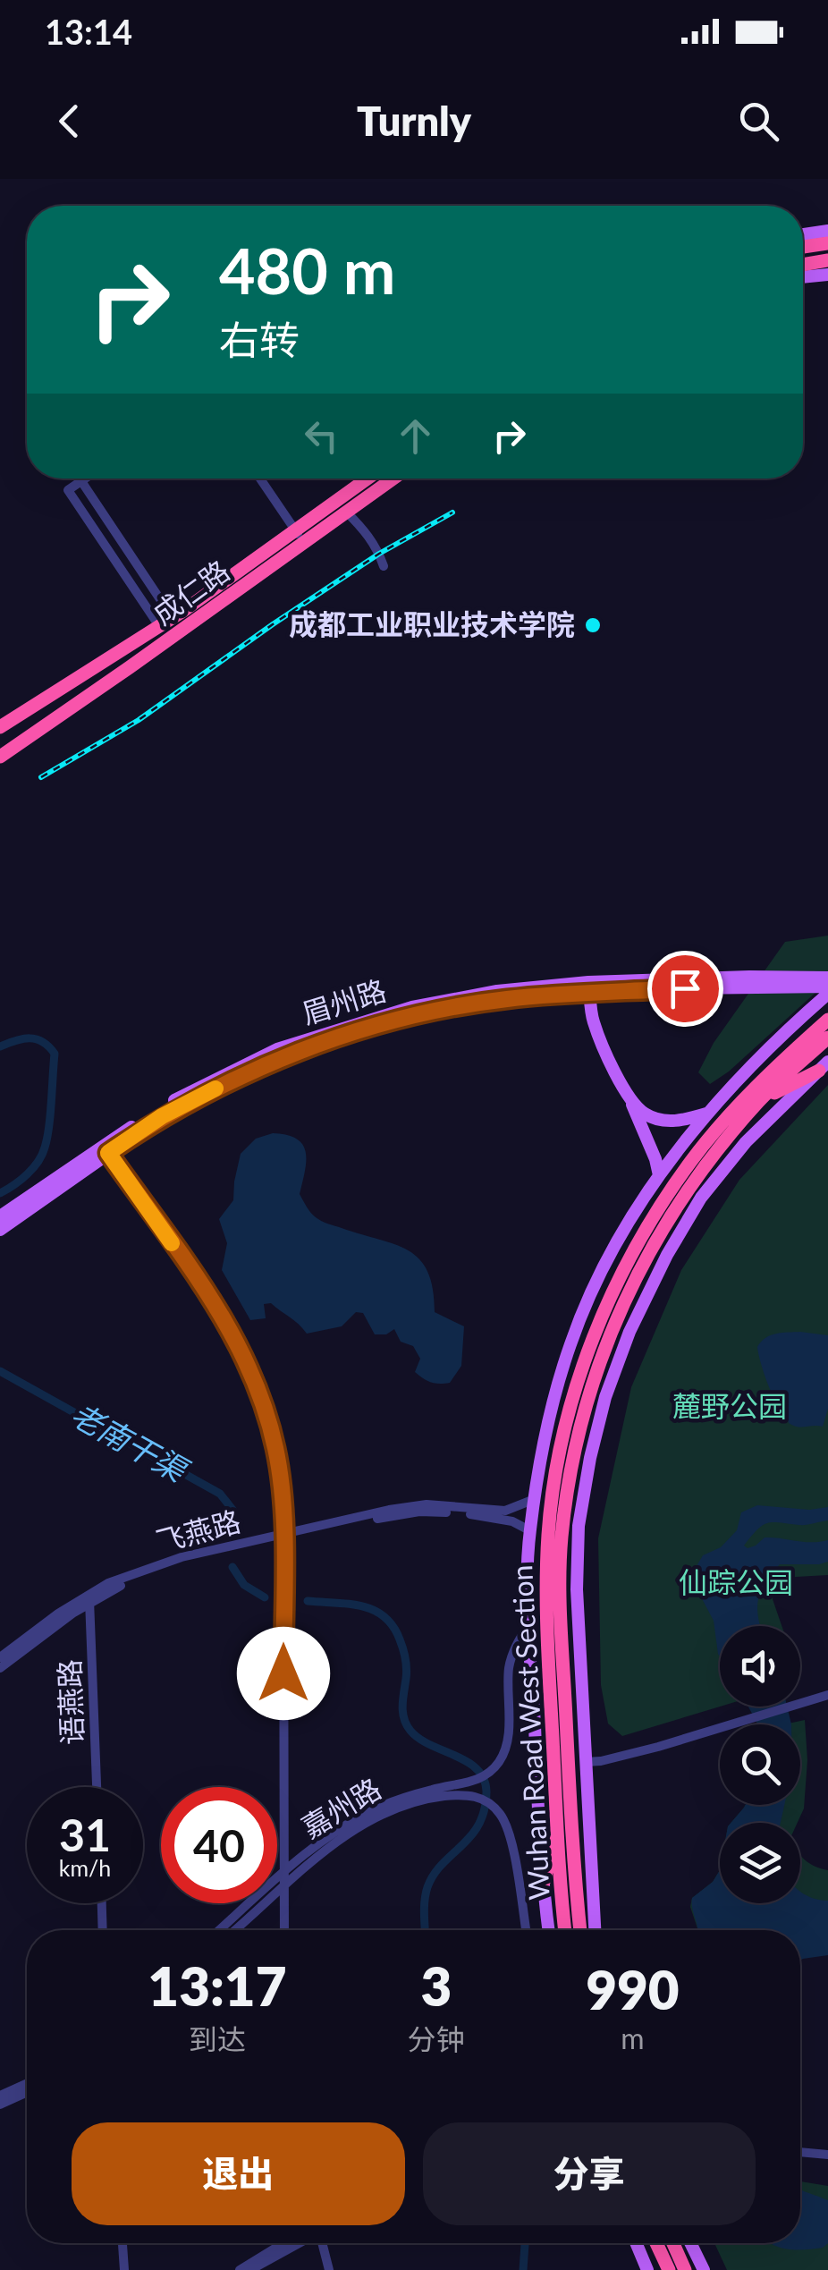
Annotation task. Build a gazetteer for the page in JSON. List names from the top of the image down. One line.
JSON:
{"streets":{"highway":["成仁路","Wuhan Road West Section"],"street":["飞燕路","语燕路","嘉州路"]},"crossings":[["飞燕路","语燕路"]],"water":["老南干渠"],"parks":["麓野公园","仙踪公园"],"places":["成都工业职业技术学院"],"page":{"status":"13:14","header":"Turnly","turn":["480 m","右转"],"speed":"31 km/h","limit":"40","eta":["13:17","到达","3","分钟","990","m"],"buttons":["退出","分享"]}}
